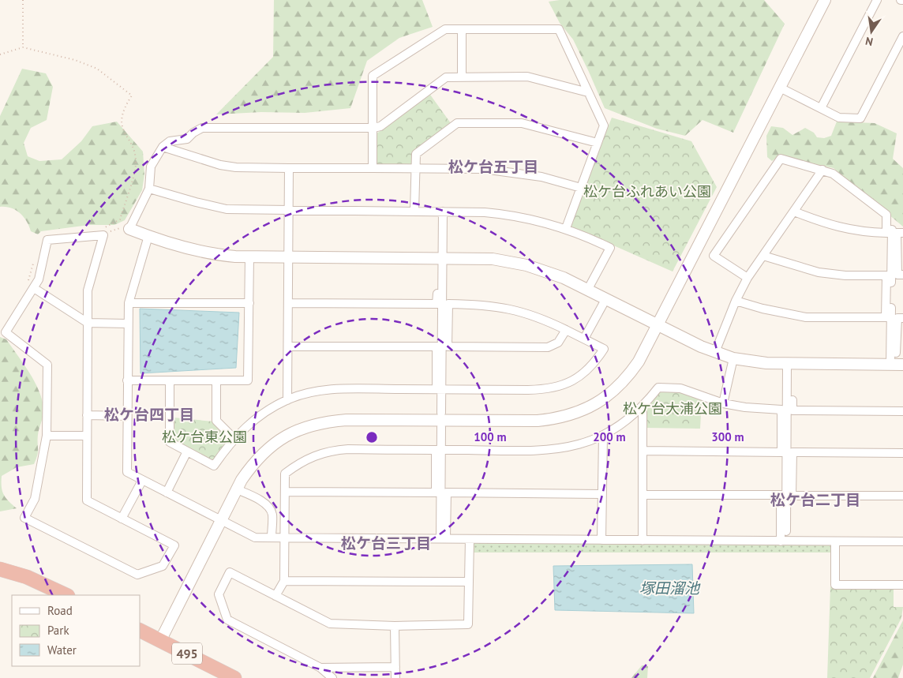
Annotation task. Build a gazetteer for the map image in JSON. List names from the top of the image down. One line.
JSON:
{"streets":{"highway":["495"]},"districts":["松ケ台五丁目","松ケ台四丁目","松ケ台二丁目","松ケ台三丁目"],"water":["塚田溜池"],"parks":["松ケ台ふれあい公園","松ケ台大浦公園","松ケ台東公園"],"legend":["Road","Park","Water"],"north":"bottom","rings":["100 m","200 m","300 m"]}
